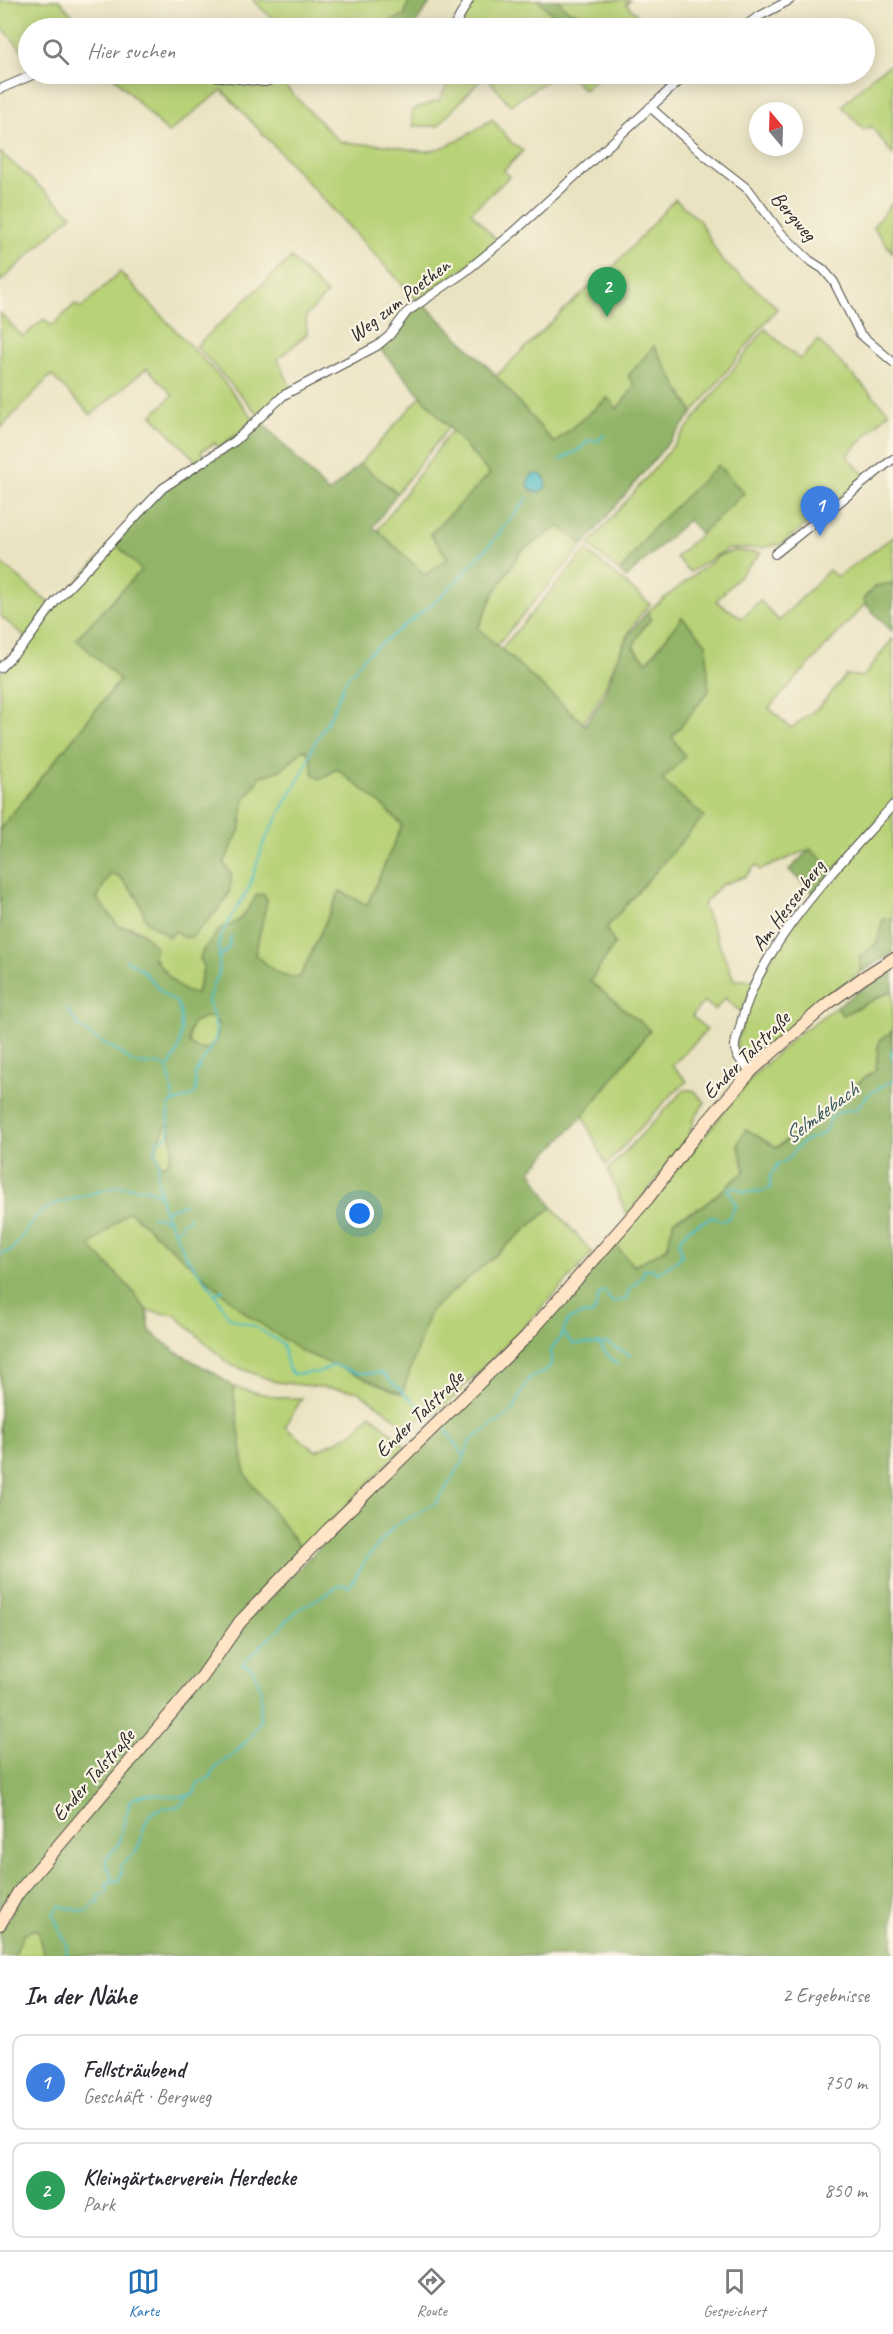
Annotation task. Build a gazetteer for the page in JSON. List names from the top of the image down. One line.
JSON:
{"streets":{"main road":["Ender Talstraße"],"street":["Bergweg","Weg zum Poethen","Am Hessenberg"]},"crossings":[["Bergweg","Weg zum Poethen"],["Am Hessenberg","Ender Talstraße"]],"water":["Selmkebach"],"north":"top","page":{"search":"Hier suchen","pins":["2","1"],"heading":["In der Nähe","2 Ergebnisse"],"list":[{"mark":"1","name":"Fellsträubend","note":"Geschäft · Bergweg","value":"750 m"},{"mark":"2","name":"Kleingärtnerverein Herdecke","note":"Park","value":"850 m"}],"nav":["Karte","Route","Gespeichert"]}}
